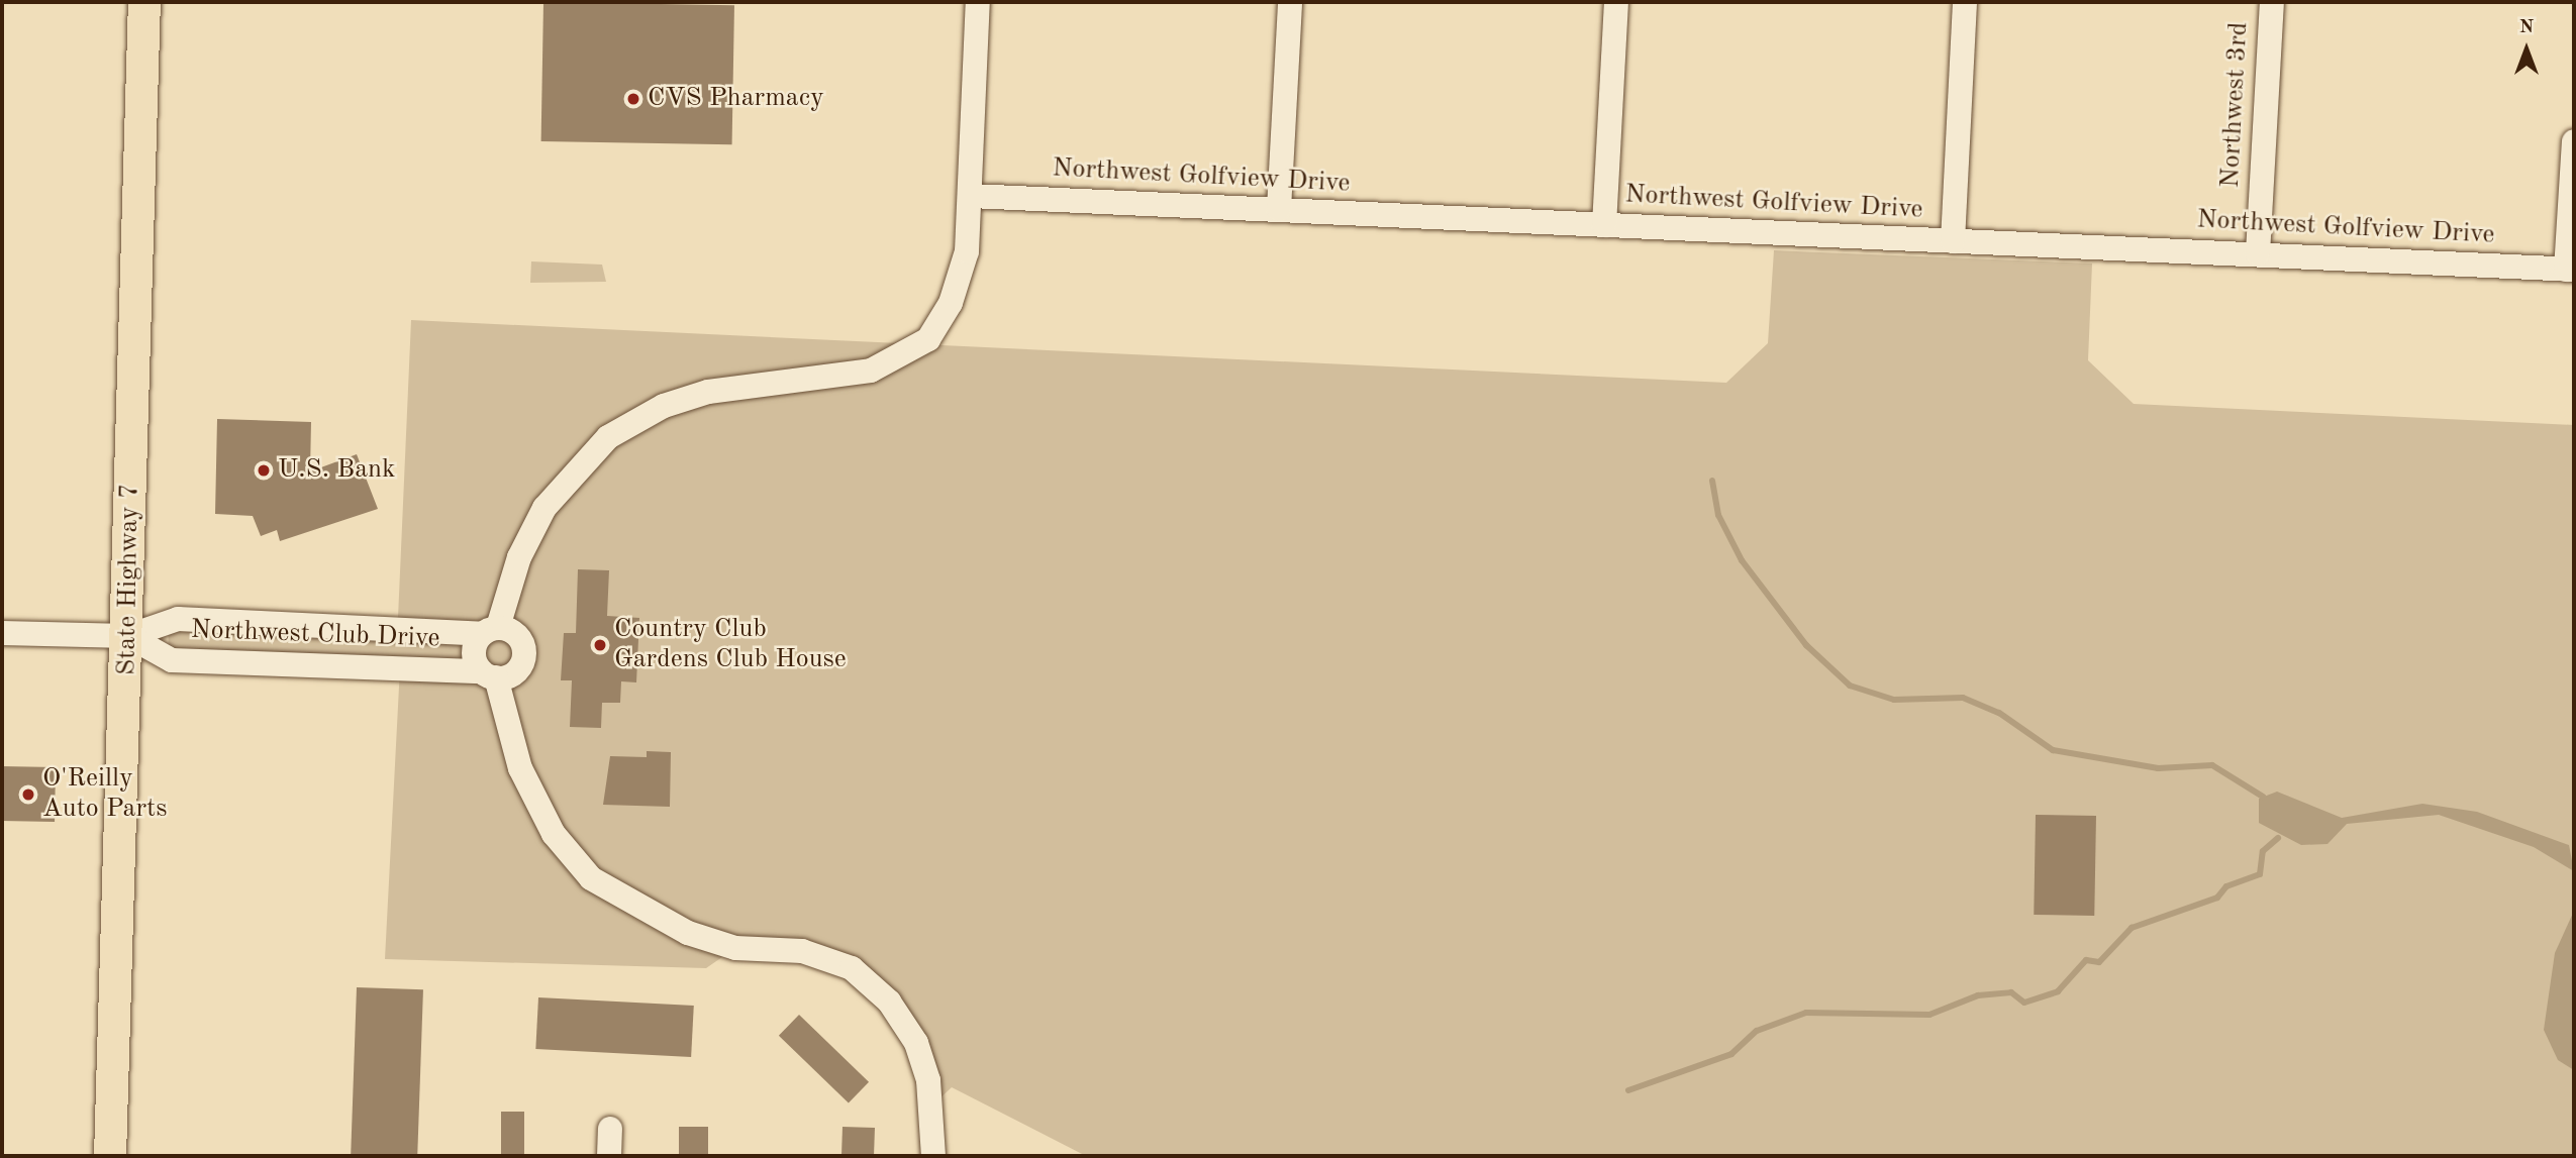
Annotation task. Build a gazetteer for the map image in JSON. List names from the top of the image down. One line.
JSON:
{"streets":{"main road":["State Highway 7"],"street":["Northwest 3rd","Northwest Golfview Drive","Northwest Club Drive"]},"crossings":[["Northwest 3rd","Northwest Golfview Drive"],["State Highway 7","Northwest Club Drive"]],"places":["CVS Pharmacy","U.S. Bank","Country Club Gardens Club House","O'Reilly Auto Parts"],"north":"top"}
